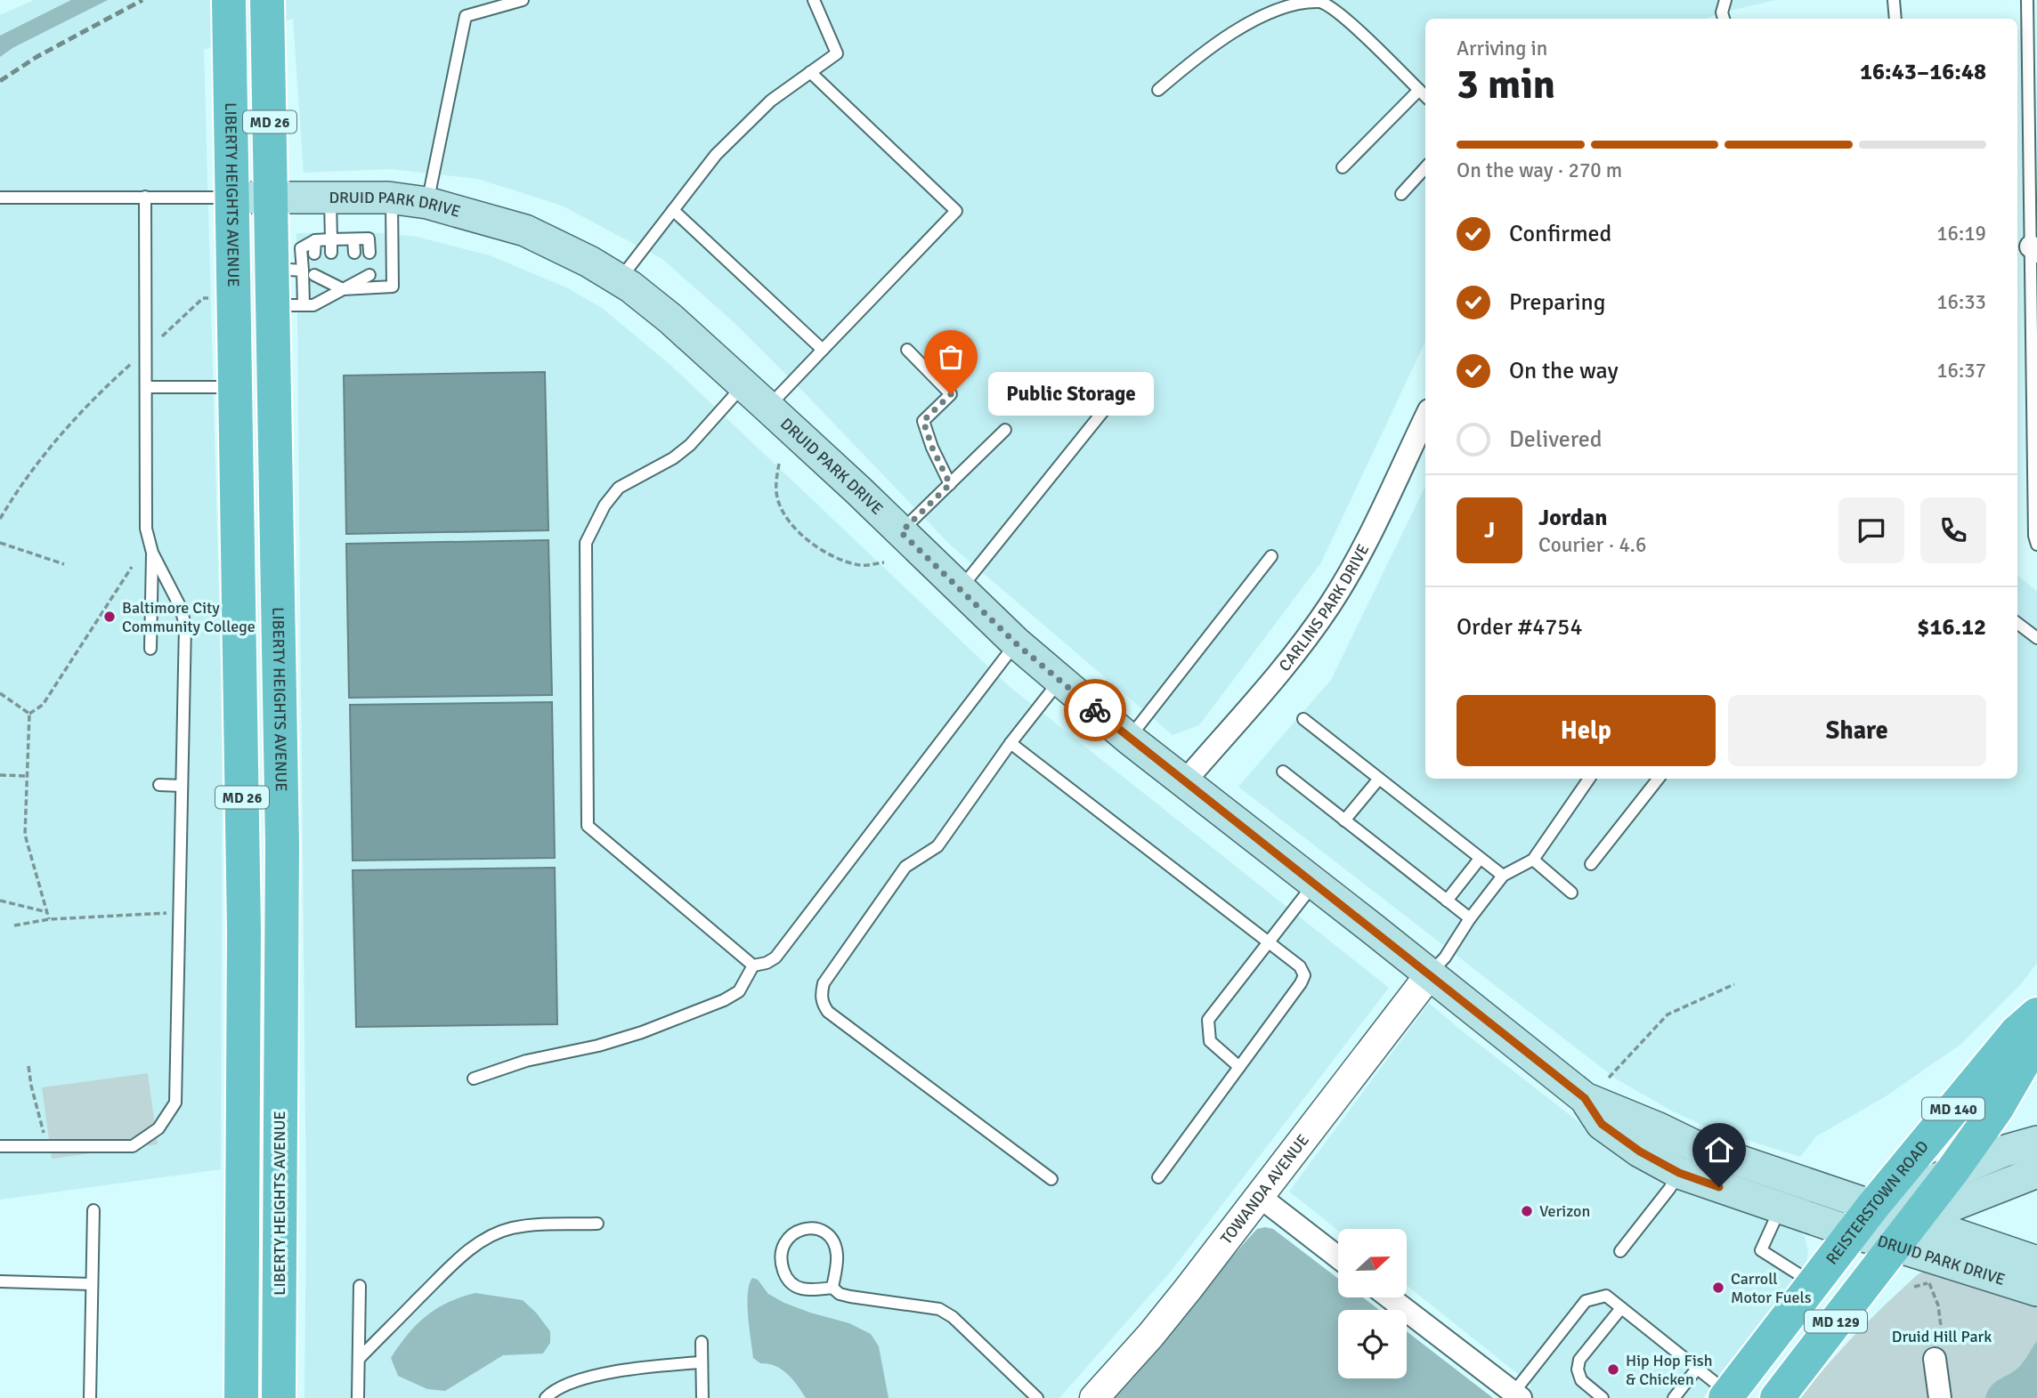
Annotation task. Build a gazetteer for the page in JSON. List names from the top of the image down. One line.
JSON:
{"streets":{"main road":["MD 26","LIBERTY HEIGHTS AVENUE","DRUID PARK DRIVE","MD 140","REISTERSTOWN ROAD","MD 129"],"street":["CARLINS PARK DRIVE","TOWANDA AVENUE"]},"crossings":[["LIBERTY HEIGHTS AVENUE","DRUID PARK DRIVE"],["DRUID PARK DRIVE","CARLINS PARK DRIVE"],["DRUID PARK DRIVE","MD 140"],["DRUID PARK DRIVE","TOWANDA AVENUE"],["DRUID PARK DRIVE","REISTERSTOWN ROAD"],["DRUID PARK DRIVE","MD 129"],["MD 140","MD 129"],["REISTERSTOWN ROAD","MD 129"]],"parks":["Druid Hill Park"],"places":["Public Storage","Baltimore City Community College","Verizon","Carroll Motor Fuels","Hip Hop Fish & Chicken"],"north":"right","page":{"heading":["3 min","Arriving in","16:43–16:48"],"panel":["Jordan","Courier · 4.6","Order #4754","$16.12"],"bar":"On the way · 270 m","list":[["Confirmed","16:19"],["Preparing","16:33"],["On the way","16:37"],"Delivered"],"bubble":"Public Storage","round":"J","buttons":["Help","Share"]}}
